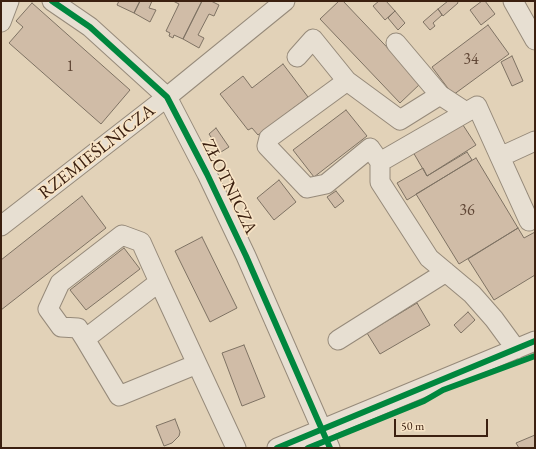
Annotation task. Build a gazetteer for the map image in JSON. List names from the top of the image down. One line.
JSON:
{"streets":{"street":["RZEMIEŚLNICZA","ZŁOTNICZA"]},"crossings":[["RZEMIEŚLNICZA","ZŁOTNICZA"]],"house_numbers":["34","1","36"],"scale_bar":"50 m"}
